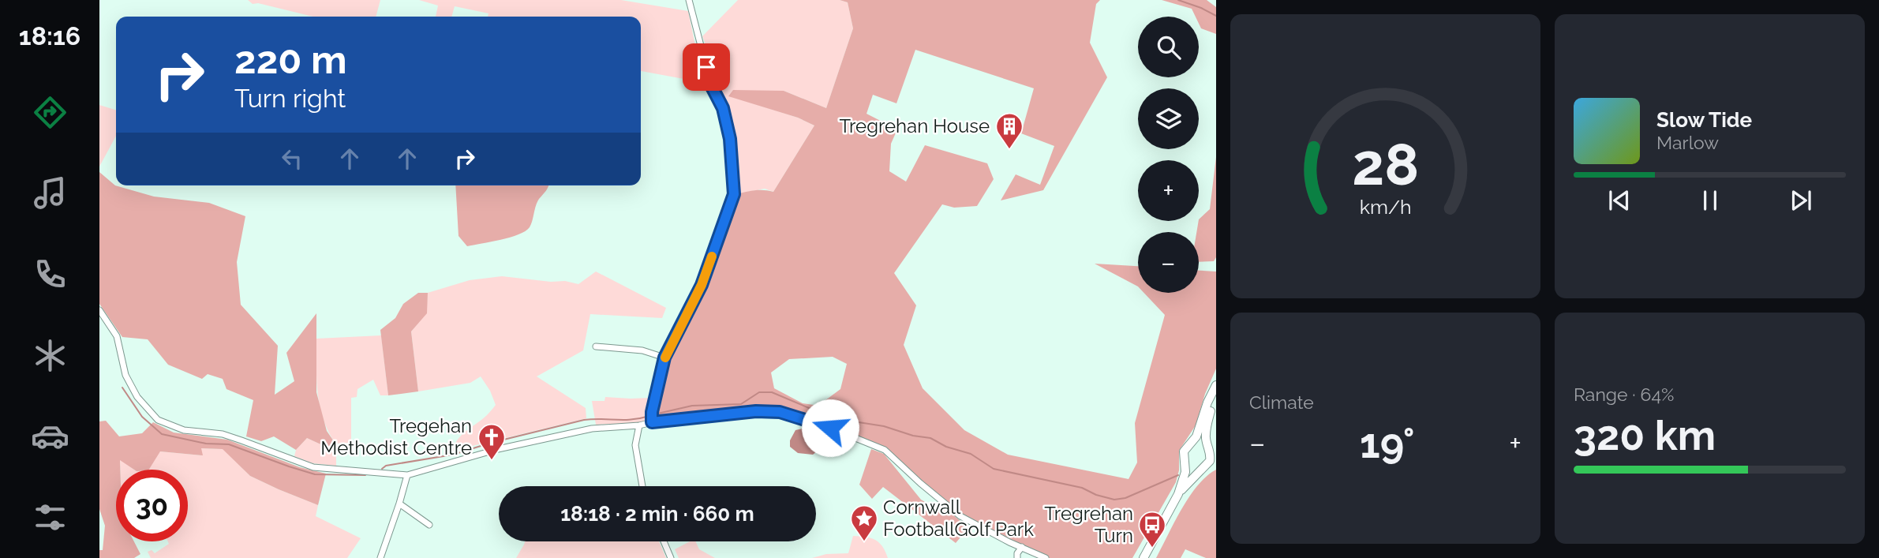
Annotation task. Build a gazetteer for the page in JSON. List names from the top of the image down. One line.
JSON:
{"places":{"building":["Tregrehan House"],"church":["Tregehan Methodist Centre"],"place":["Cornwall FootballGolf Park"],"bus stop":["Tregrehan Turn"]},"page":{"tabs":"18:16","map_buttons":["+","−"],"turn":["220 m","Turn right"],"song":["Slow Tide","Marlow"],"tile":["Climate",["Range · 64%","320 km"]],"heat":["−","19°","+"],"limit":"30","trip":"18:18 · 2 min · 660 m","gauge":["28","km/h"]}}
